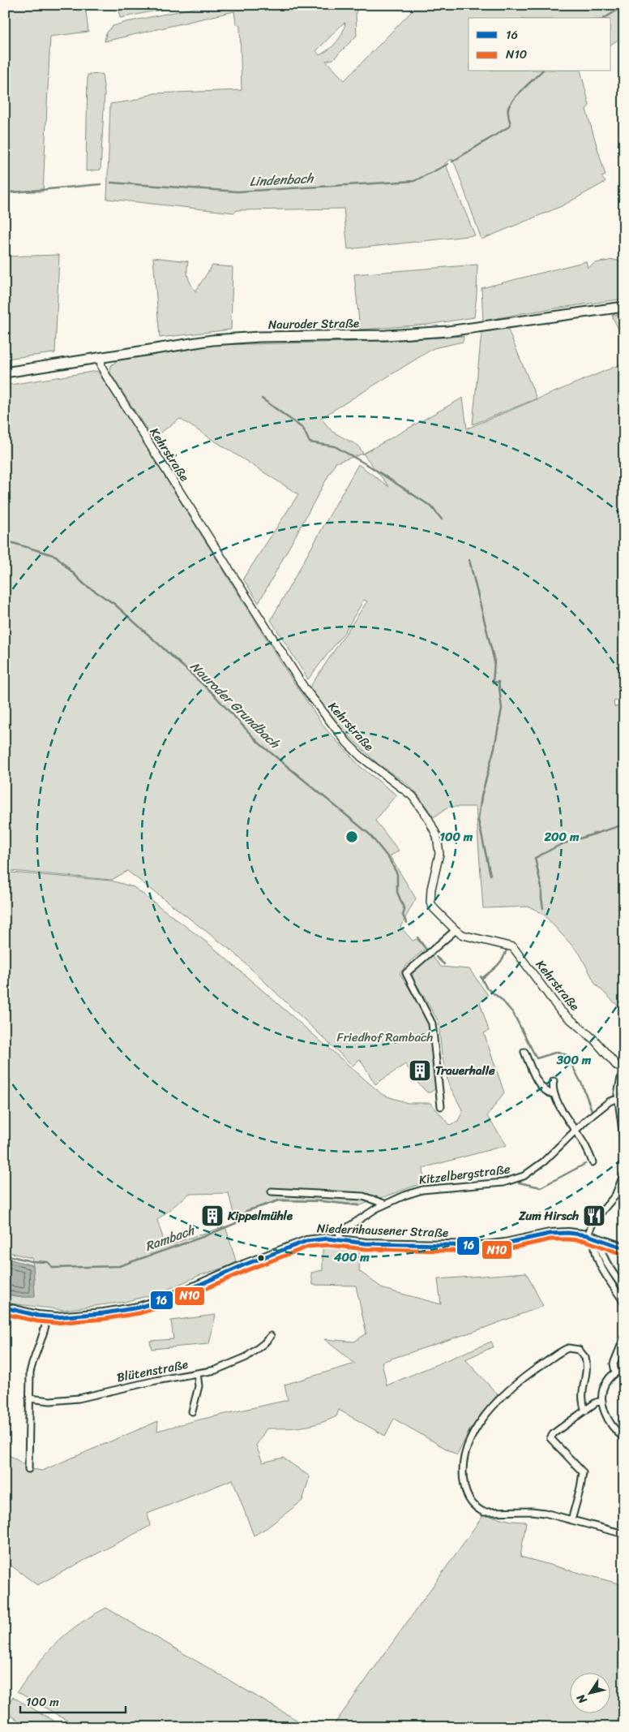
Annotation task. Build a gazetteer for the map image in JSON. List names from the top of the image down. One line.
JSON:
{"streets":{"main road":["Nauroder Straße","Niedernhausener Straße"],"street":["Kehrstraße","Kitzelbergstraße","Blütenstraße"]},"crossings":[["Nauroder Straße","Kehrstraße"],["Kitzelbergstraße","Niedernhausener Straße"]],"water":["Lindenbach","Nauroder Grundbach","Rambach"],"parks":["Friedhof Rambach"],"places":{"building":["Trauerhalle","Kippelmühle"],"restaurant":["Zum Hirsch"]},"lines":["transit line 16","transit line N10"],"legend":["16","N10"],"scale_bar":"100 m","north":"bottom left","rings":["100 m","200 m","300 m","400 m"]}
